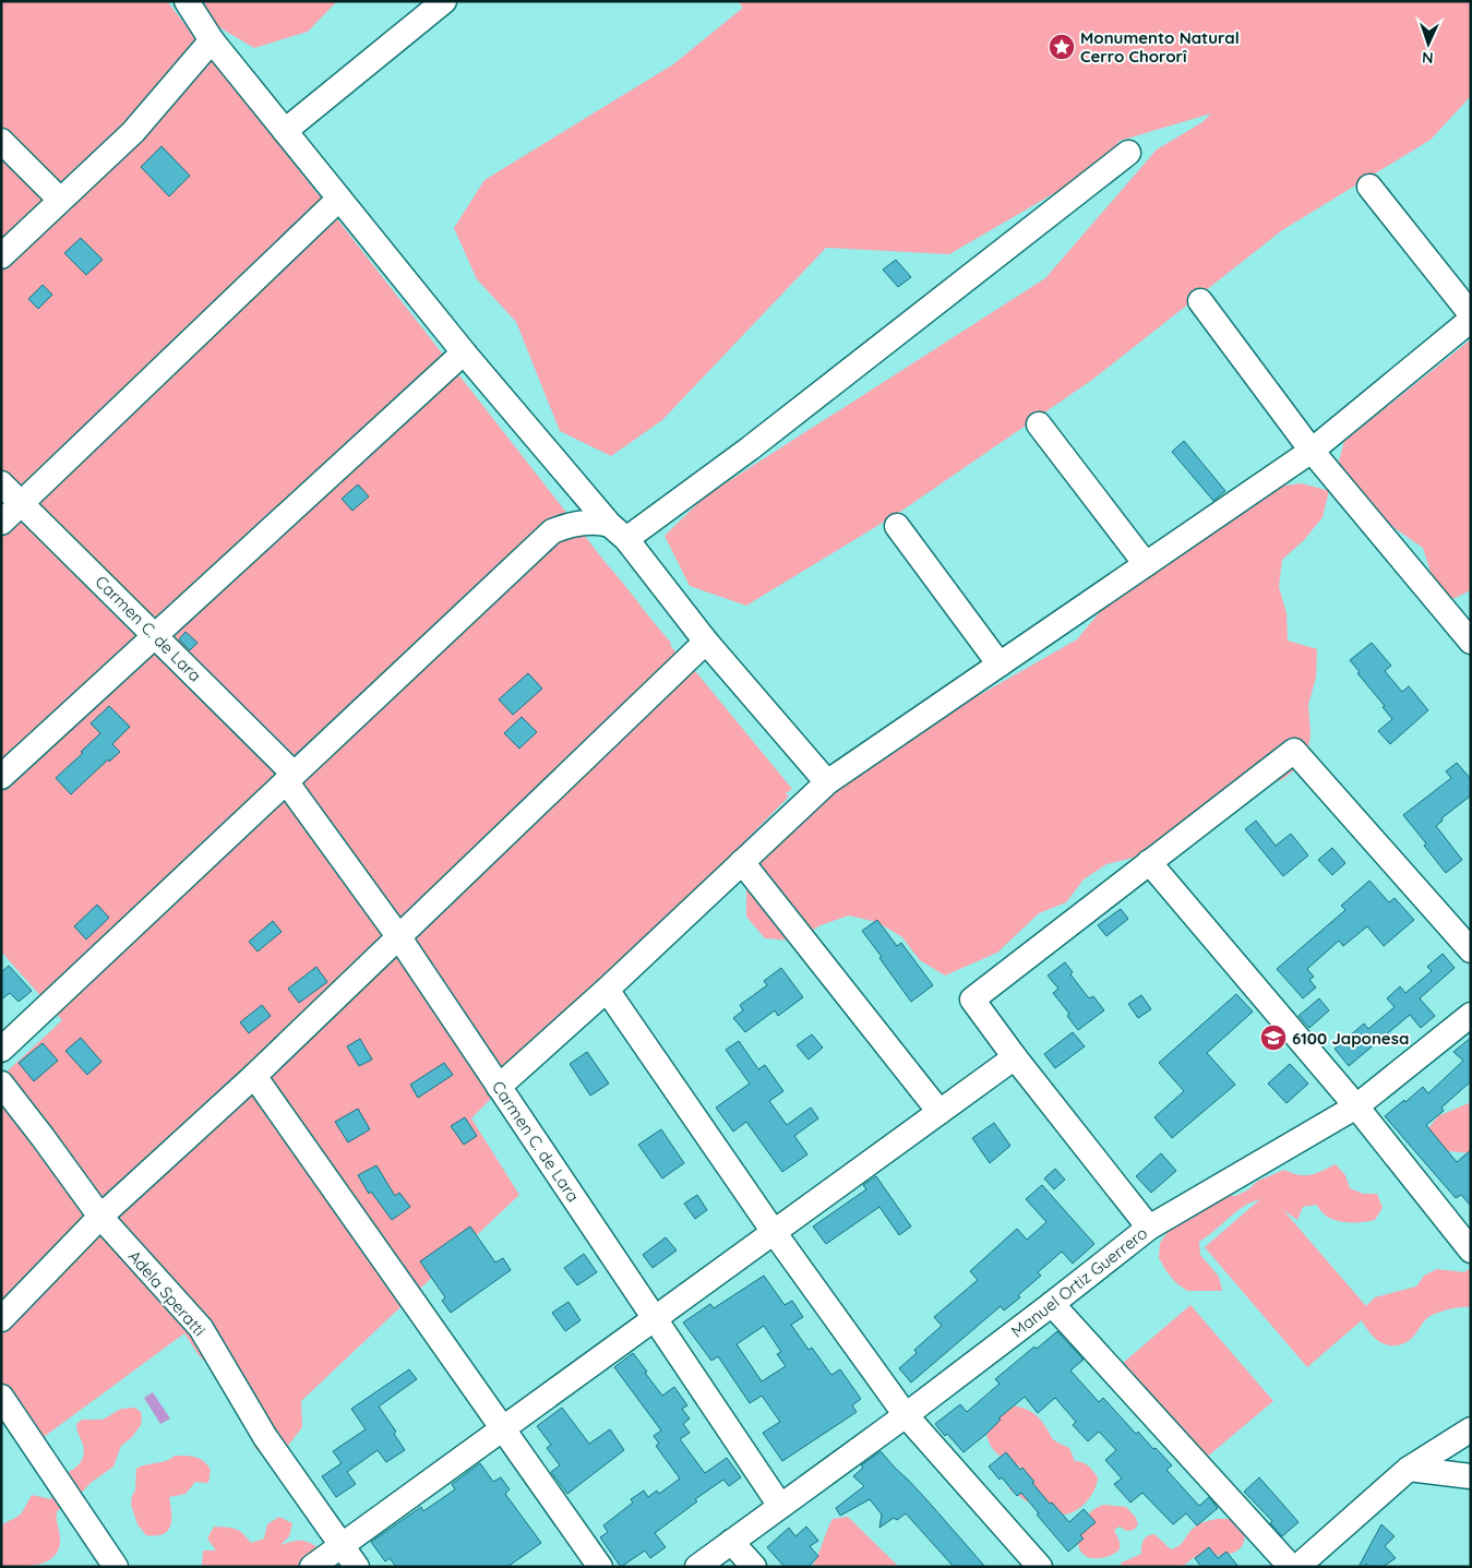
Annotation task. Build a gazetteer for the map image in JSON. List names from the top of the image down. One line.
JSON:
{"streets":{"street":["Carmen C. de Lara","Manuel Ortiz Guerrero","Adela Speratti"]},"crossings":[["Carmen C. de Lara","Manuel Ortiz Guerrero"]],"places":{"place":["Monumento Natural Cerro Chororî"],"school or university":["6100 Japonesa"]},"north":"bottom"}
